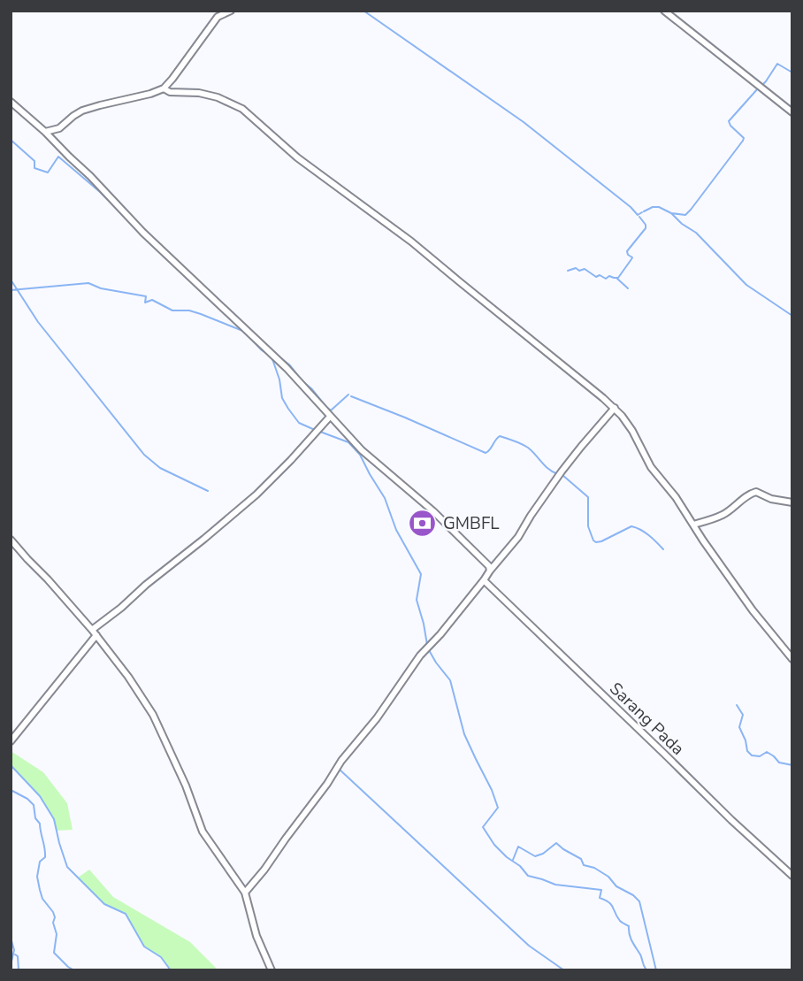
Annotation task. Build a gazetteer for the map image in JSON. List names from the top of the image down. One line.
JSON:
{"streets":{"street":["Sarang Pada"]},"places":{"bank":["GMBFL"]}}
